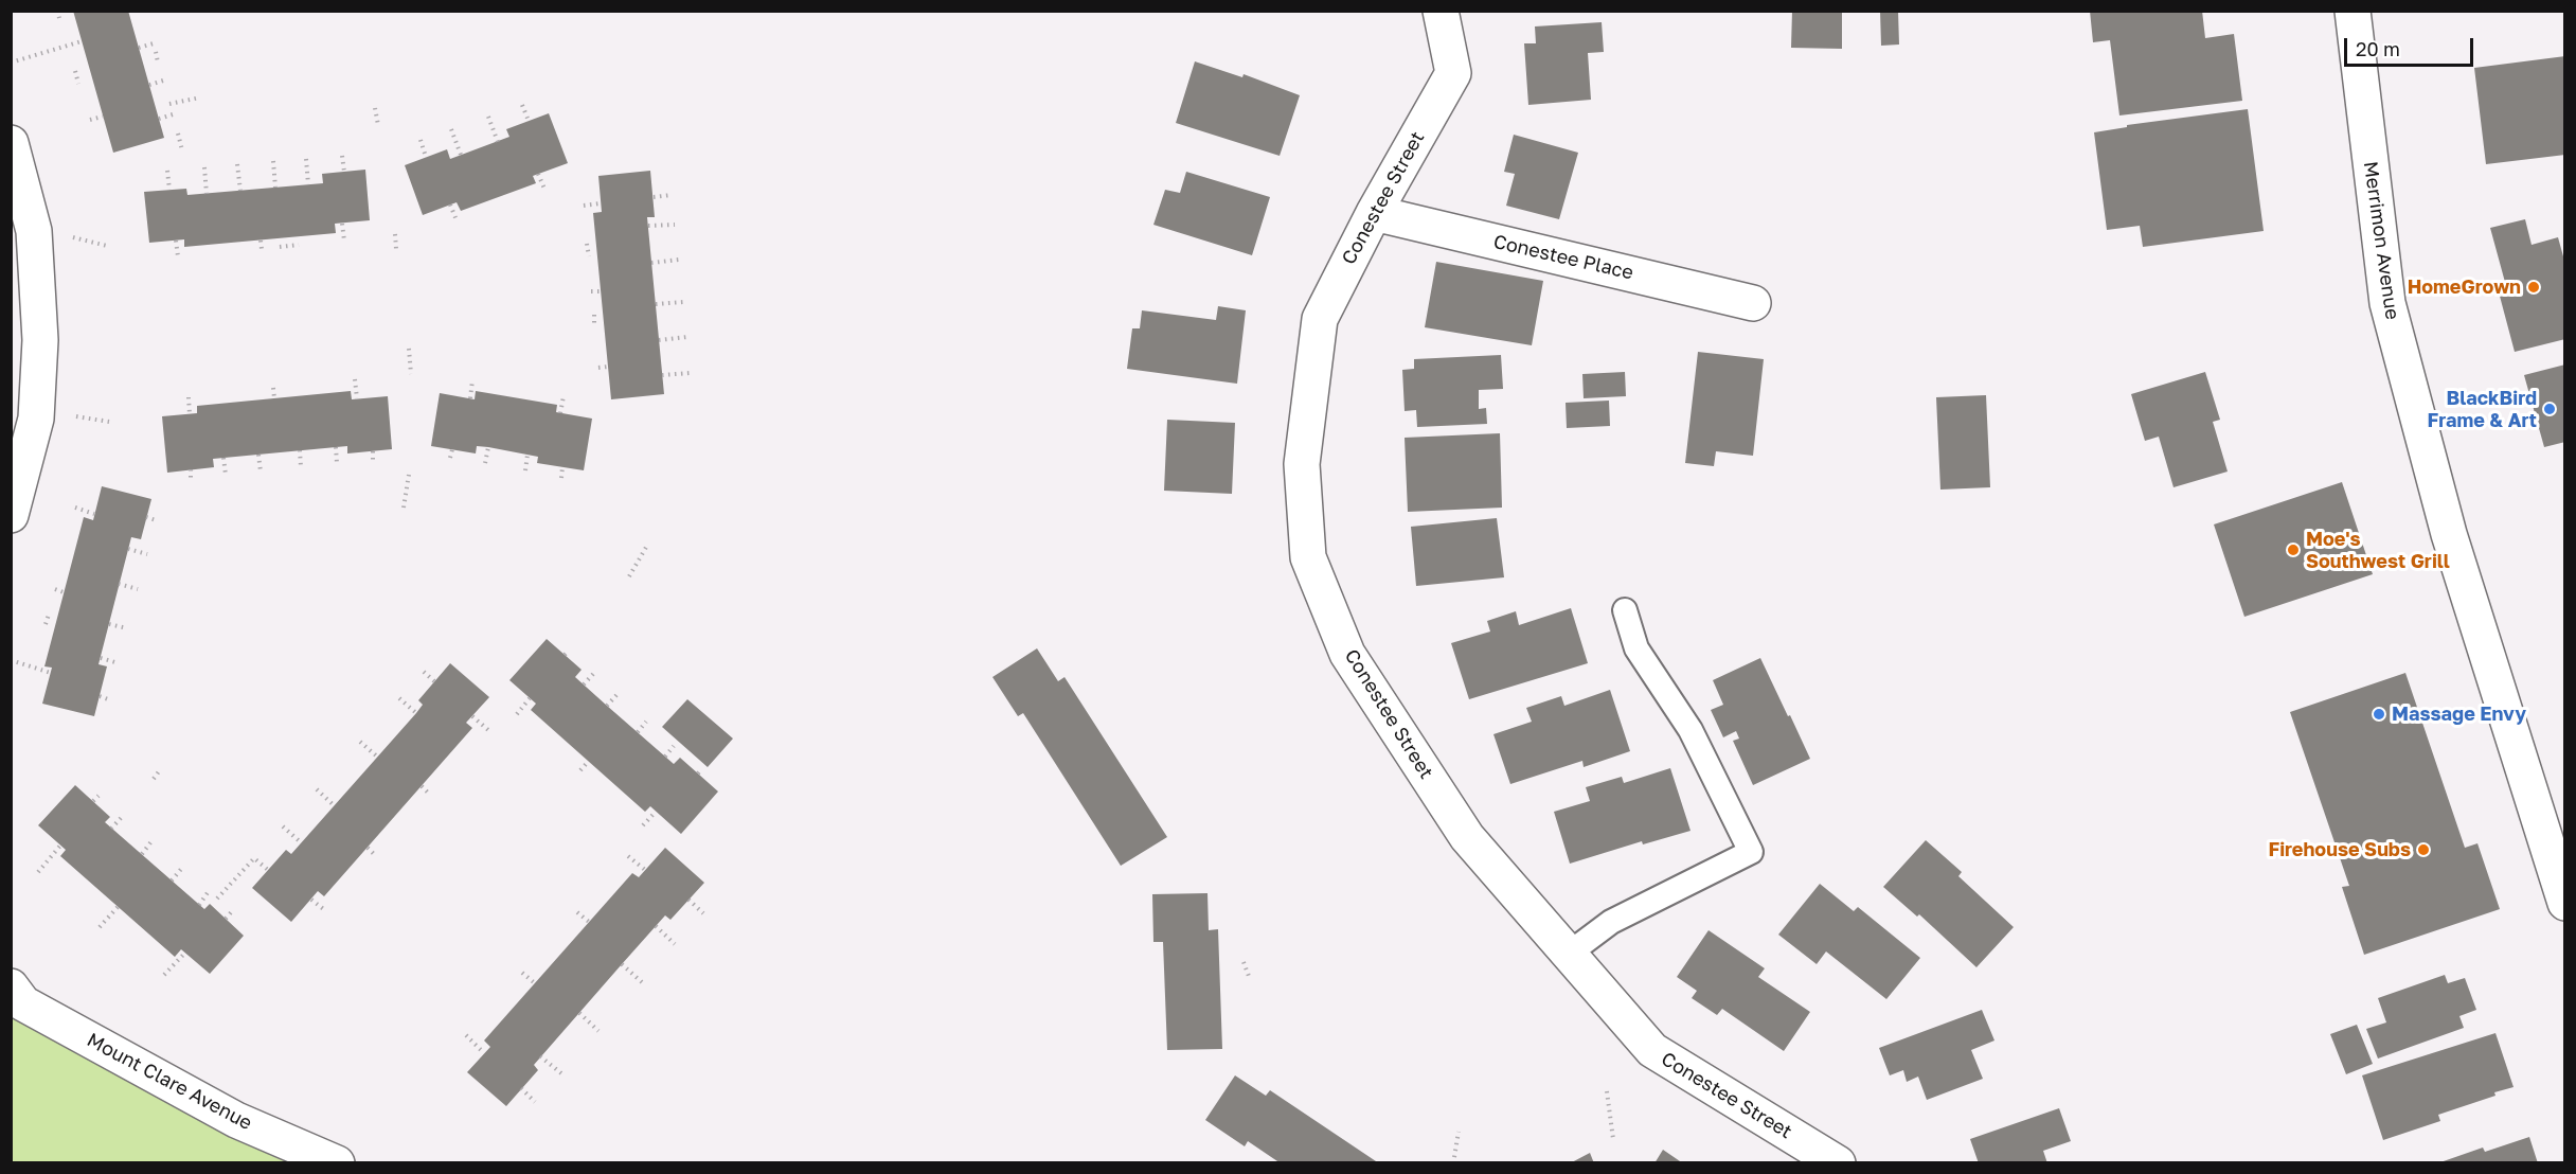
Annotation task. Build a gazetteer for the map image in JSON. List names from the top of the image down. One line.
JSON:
{"streets":{"street":["Conestee Street","Merrimon Avenue","Conestee Place","Mount Clare Avenue"]},"crossings":[["Conestee Street","Conestee Place"]],"places":["HomeGrown","BlackBird Frame & Art","Moe's Southwest Grill","Massage Envy","Firehouse Subs"],"scale_bar":"20 m"}
